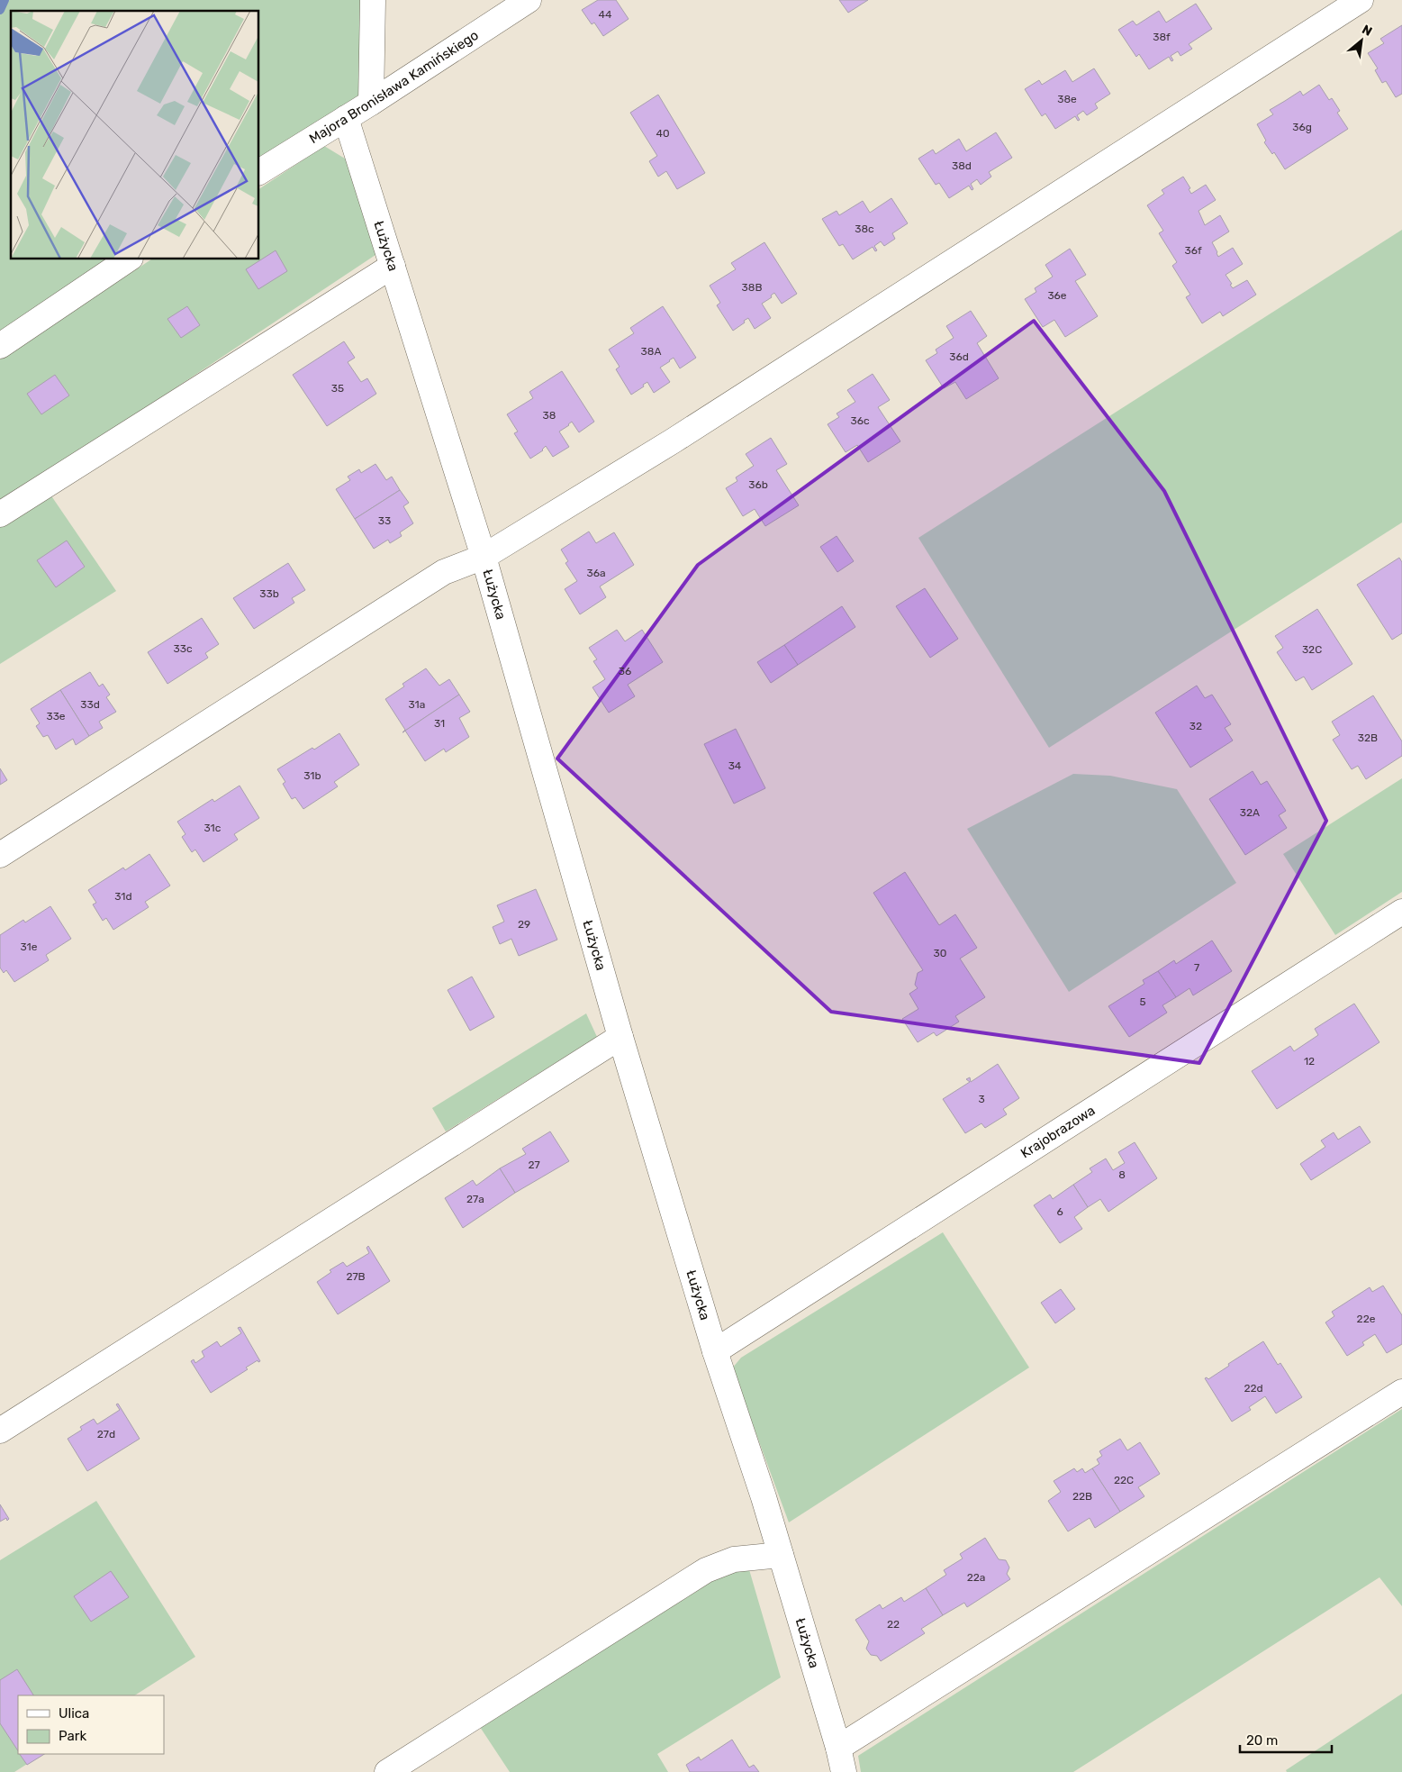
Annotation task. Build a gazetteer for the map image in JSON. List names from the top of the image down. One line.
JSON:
{"streets":{"street":["Majora Bronisława Kamińskiego","Łużycka","Krajobrazowa"]},"crossings":[["Majora Bronisława Kamińskiego","Łużycka"],["Łużycka","Krajobrazowa"]],"house_numbers":["44","38f","38e","36g","40","38d","38c","36f","38B","36e","38A","36d","35","38","36c","36b","33","36a","33b","33c","32C","36","33d","31a","33e","31","32","32B","34","31b","32A","31c","31d","29","31e","30","7","5","12","3","27","8","27a","6","27B","22e","22d","27d","22C","22B","22a","22"],"legend":["Ulica","Park"],"scale_bar":"20 m","north":"top right"}
